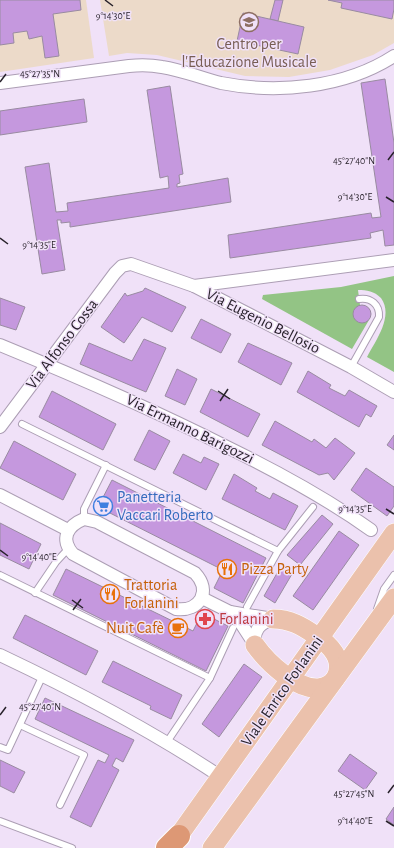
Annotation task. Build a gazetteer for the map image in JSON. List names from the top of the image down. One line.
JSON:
{"streets":{"main road":["Viale Enrico Forlanini"],"street":["Via Eugenio Bellosio","Via Alfonso Cossa","Via Ermanno Barigozzi"]},"crossings":[["Via Eugenio Bellosio","Via Alfonso Cossa"],["Via Alfonso Cossa","Via Ermanno Barigozzi"]],"places":{"school or university":["Centro per l'Educazione Musicale"],"supermarket":["Panetteria Vaccari Roberto"],"restaurant":["Pizza Party","Trattoria Forlanini"],"pharmacy":["Forlanini"],"cafe":["Nuit Cafè"]},"coordinates":["9°14'30\"E","45°27'35\"N","45°27'40\"N","9°14'35\"E","9°14'40\"E","45°27'45\"N"]}
